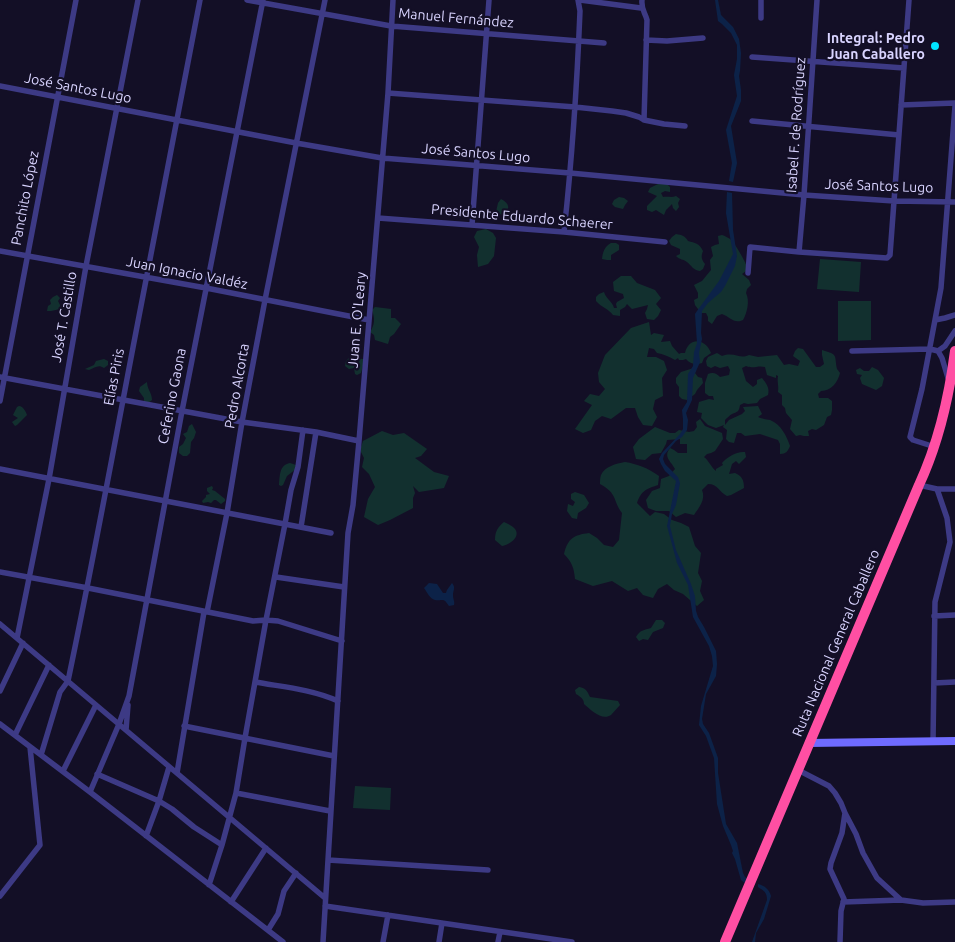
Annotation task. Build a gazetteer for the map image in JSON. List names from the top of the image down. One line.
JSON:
{"streets":{"highway":["Ruta Nacional General Caballero"],"street":["Manuel Fernández","José Santos Lugo","Isabel F. de Rodríguez","Panchito López","Presidente Eduardo Schaerer","Juan Ignacio Valdéz","José T. Castillo","Juan E. O'Leary","Elías Piris","Pedro Alcorta","Ceferino Gaona"]},"crossings":[["Manuel Fernández","Juan E. O'Leary"],["Manuel Fernández","Pedro Alcorta"],["Manuel Fernández","Ceferino Gaona"],["José Santos Lugo","Isabel F. de Rodríguez"],["José Santos Lugo","Panchito López"],["José Santos Lugo","José T. Castillo"],["José Santos Lugo","Juan E. O'Leary"],["José Santos Lugo","Elías Piris"],["José Santos Lugo","Pedro Alcorta"],["José Santos Lugo","Ceferino Gaona"],["Panchito López","Juan Ignacio Valdéz"],["Presidente Eduardo Schaerer","Juan E. O'Leary"],["Juan Ignacio Valdéz","José T. Castillo"],["Juan Ignacio Valdéz","Juan E. O'Leary"],["Juan Ignacio Valdéz","Elías Piris"],["Juan Ignacio Valdéz","Pedro Alcorta"],["Juan Ignacio Valdéz","Ceferino Gaona"]],"places":["Integral: Pedro Juan Caballero"]}
